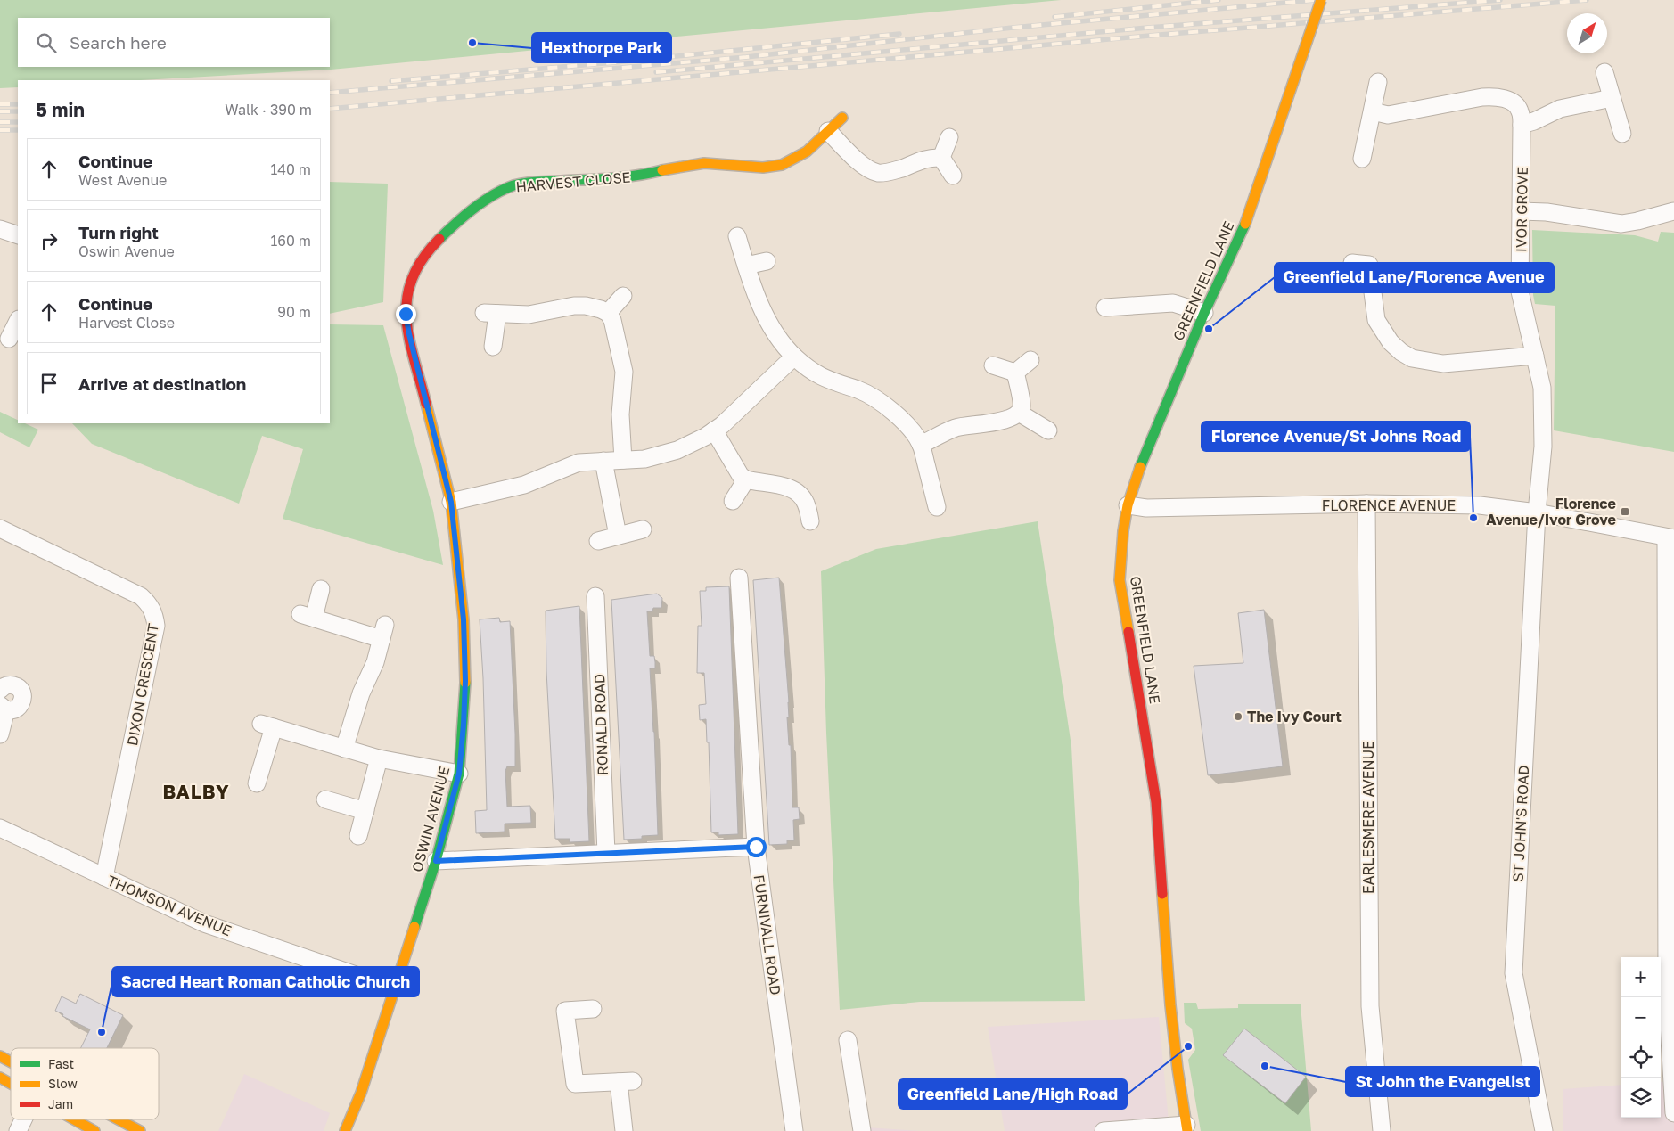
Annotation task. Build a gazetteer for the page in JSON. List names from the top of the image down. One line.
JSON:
{"streets":{"street":["HARVEST CLOSE","IVOR GROVE","GREENFIELD LANE","FLORENCE AVENUE","DIXON CRESCENT","RONALD ROAD","EARLESMERE AVENUE","OSWIN AVENUE","ST JOHN'S ROAD","THOMSON AVENUE","FURNIVALL ROAD"]},"crossings":[["HARVEST CLOSE","OSWIN AVENUE"],["IVOR GROVE","FLORENCE AVENUE"],["IVOR GROVE","ST JOHN'S ROAD"],["GREENFIELD LANE","FLORENCE AVENUE"],["FLORENCE AVENUE","EARLESMERE AVENUE"],["FLORENCE AVENUE","ST JOHN'S ROAD"],["DIXON CRESCENT","THOMSON AVENUE"],["OSWIN AVENUE","THOMSON AVENUE"]],"districts":["BALBY"],"places":{"other":["Hexthorpe Park","Greenfield Lane/Florence Avenue","Florence Avenue/St Johns Road","The Ivy Court","Sacred Heart Roman Catholic Church","Greenfield Lane/High Road","St John the Evangelist"],"transit":["Florence Avenue/Ivor Grove"]},"legend":["Fast","Slow","Jam"],"north":"top right","page":{"search":"Search here","heading":["5 min","Walk · 390 m"],"list":[["Continue","West Avenue","140 m"],["Turn right","Oswin Avenue","160 m"],["Continue","Harvest Close","90 m"],"Arrive at destination"],"map_buttons":["+","−"]}}
